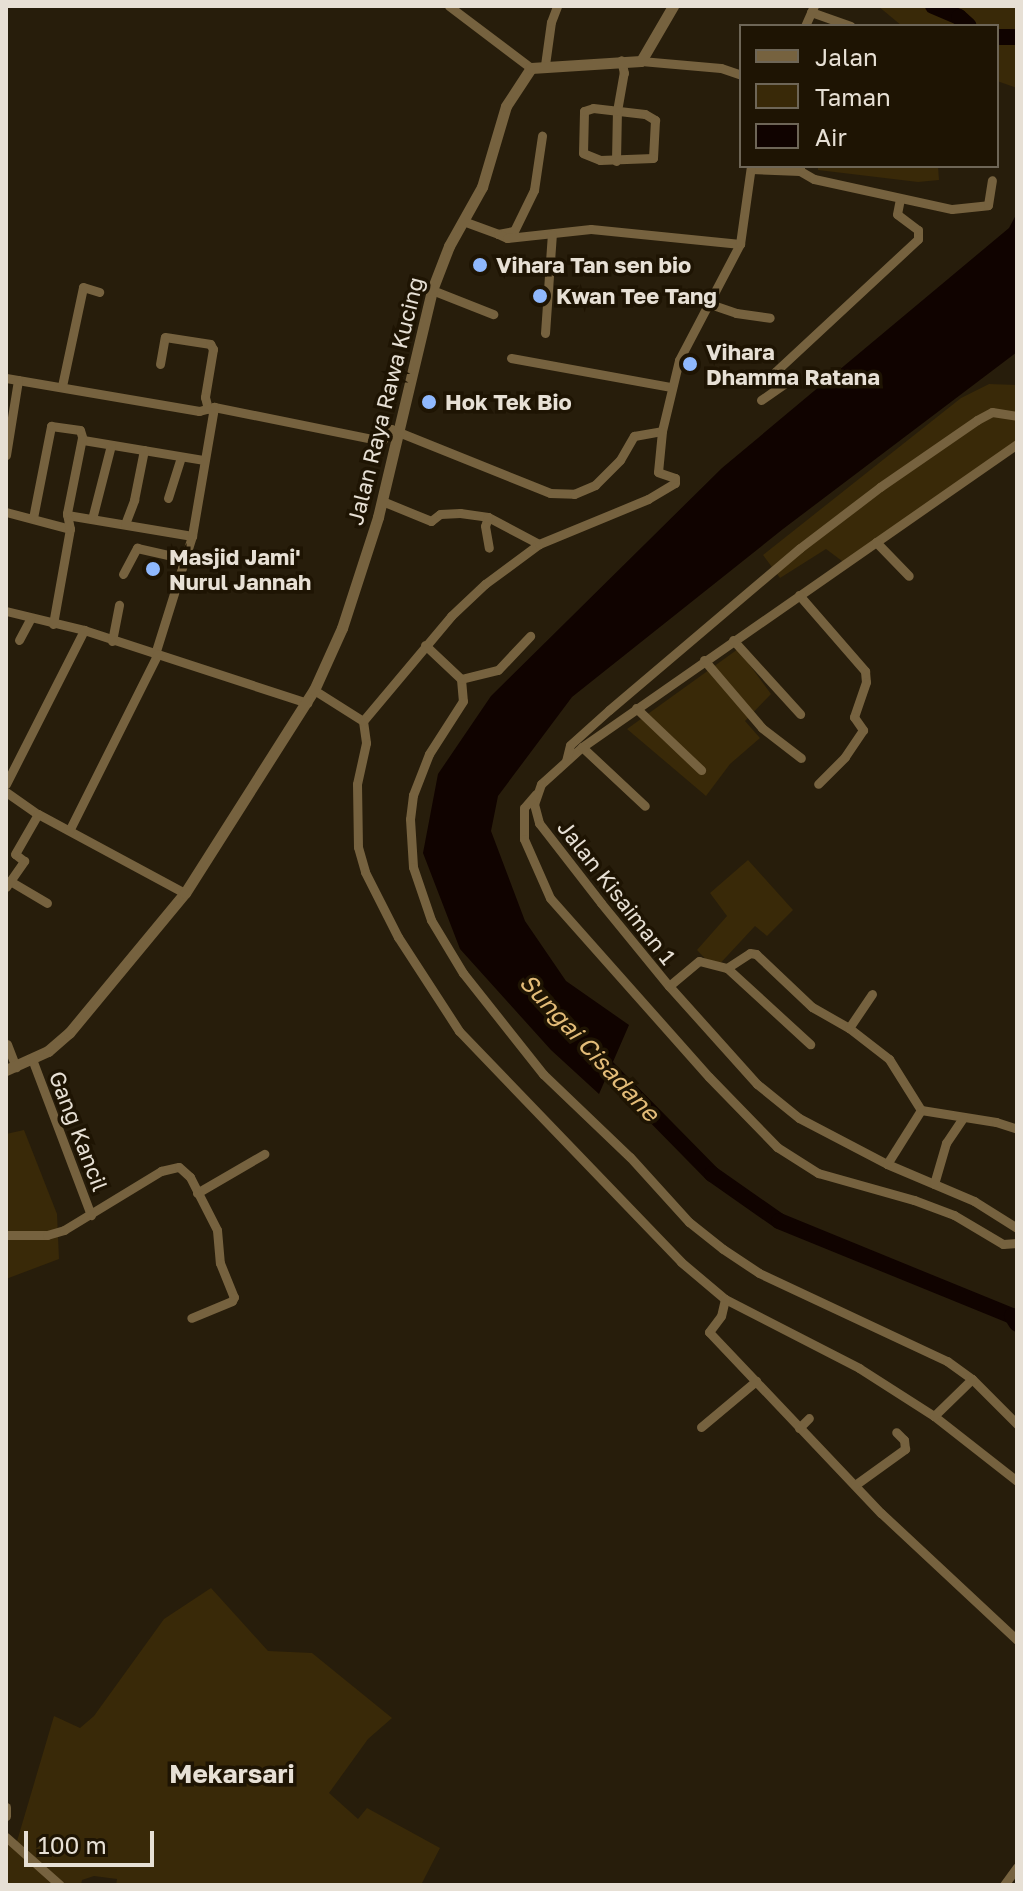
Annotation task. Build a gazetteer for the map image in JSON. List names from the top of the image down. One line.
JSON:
{"streets":{"street":["Jalan Raya Rawa Kucing","Jalan Kisaiman 1","Gang Kancil"]},"crossings":[["Jalan Raya Rawa Kucing","Gang Kancil"]],"districts":["Mekarsari"],"water":["Sungai Cisadane"],"places":["Vihara Tan sen bio","Kwan Tee Tang","Vihara Dhamma Ratana","Hok Tek Bio","Masjid Jami' Nurul Jannah"],"legend":["Jalan","Taman","Air"],"scale_bar":"100 m"}
